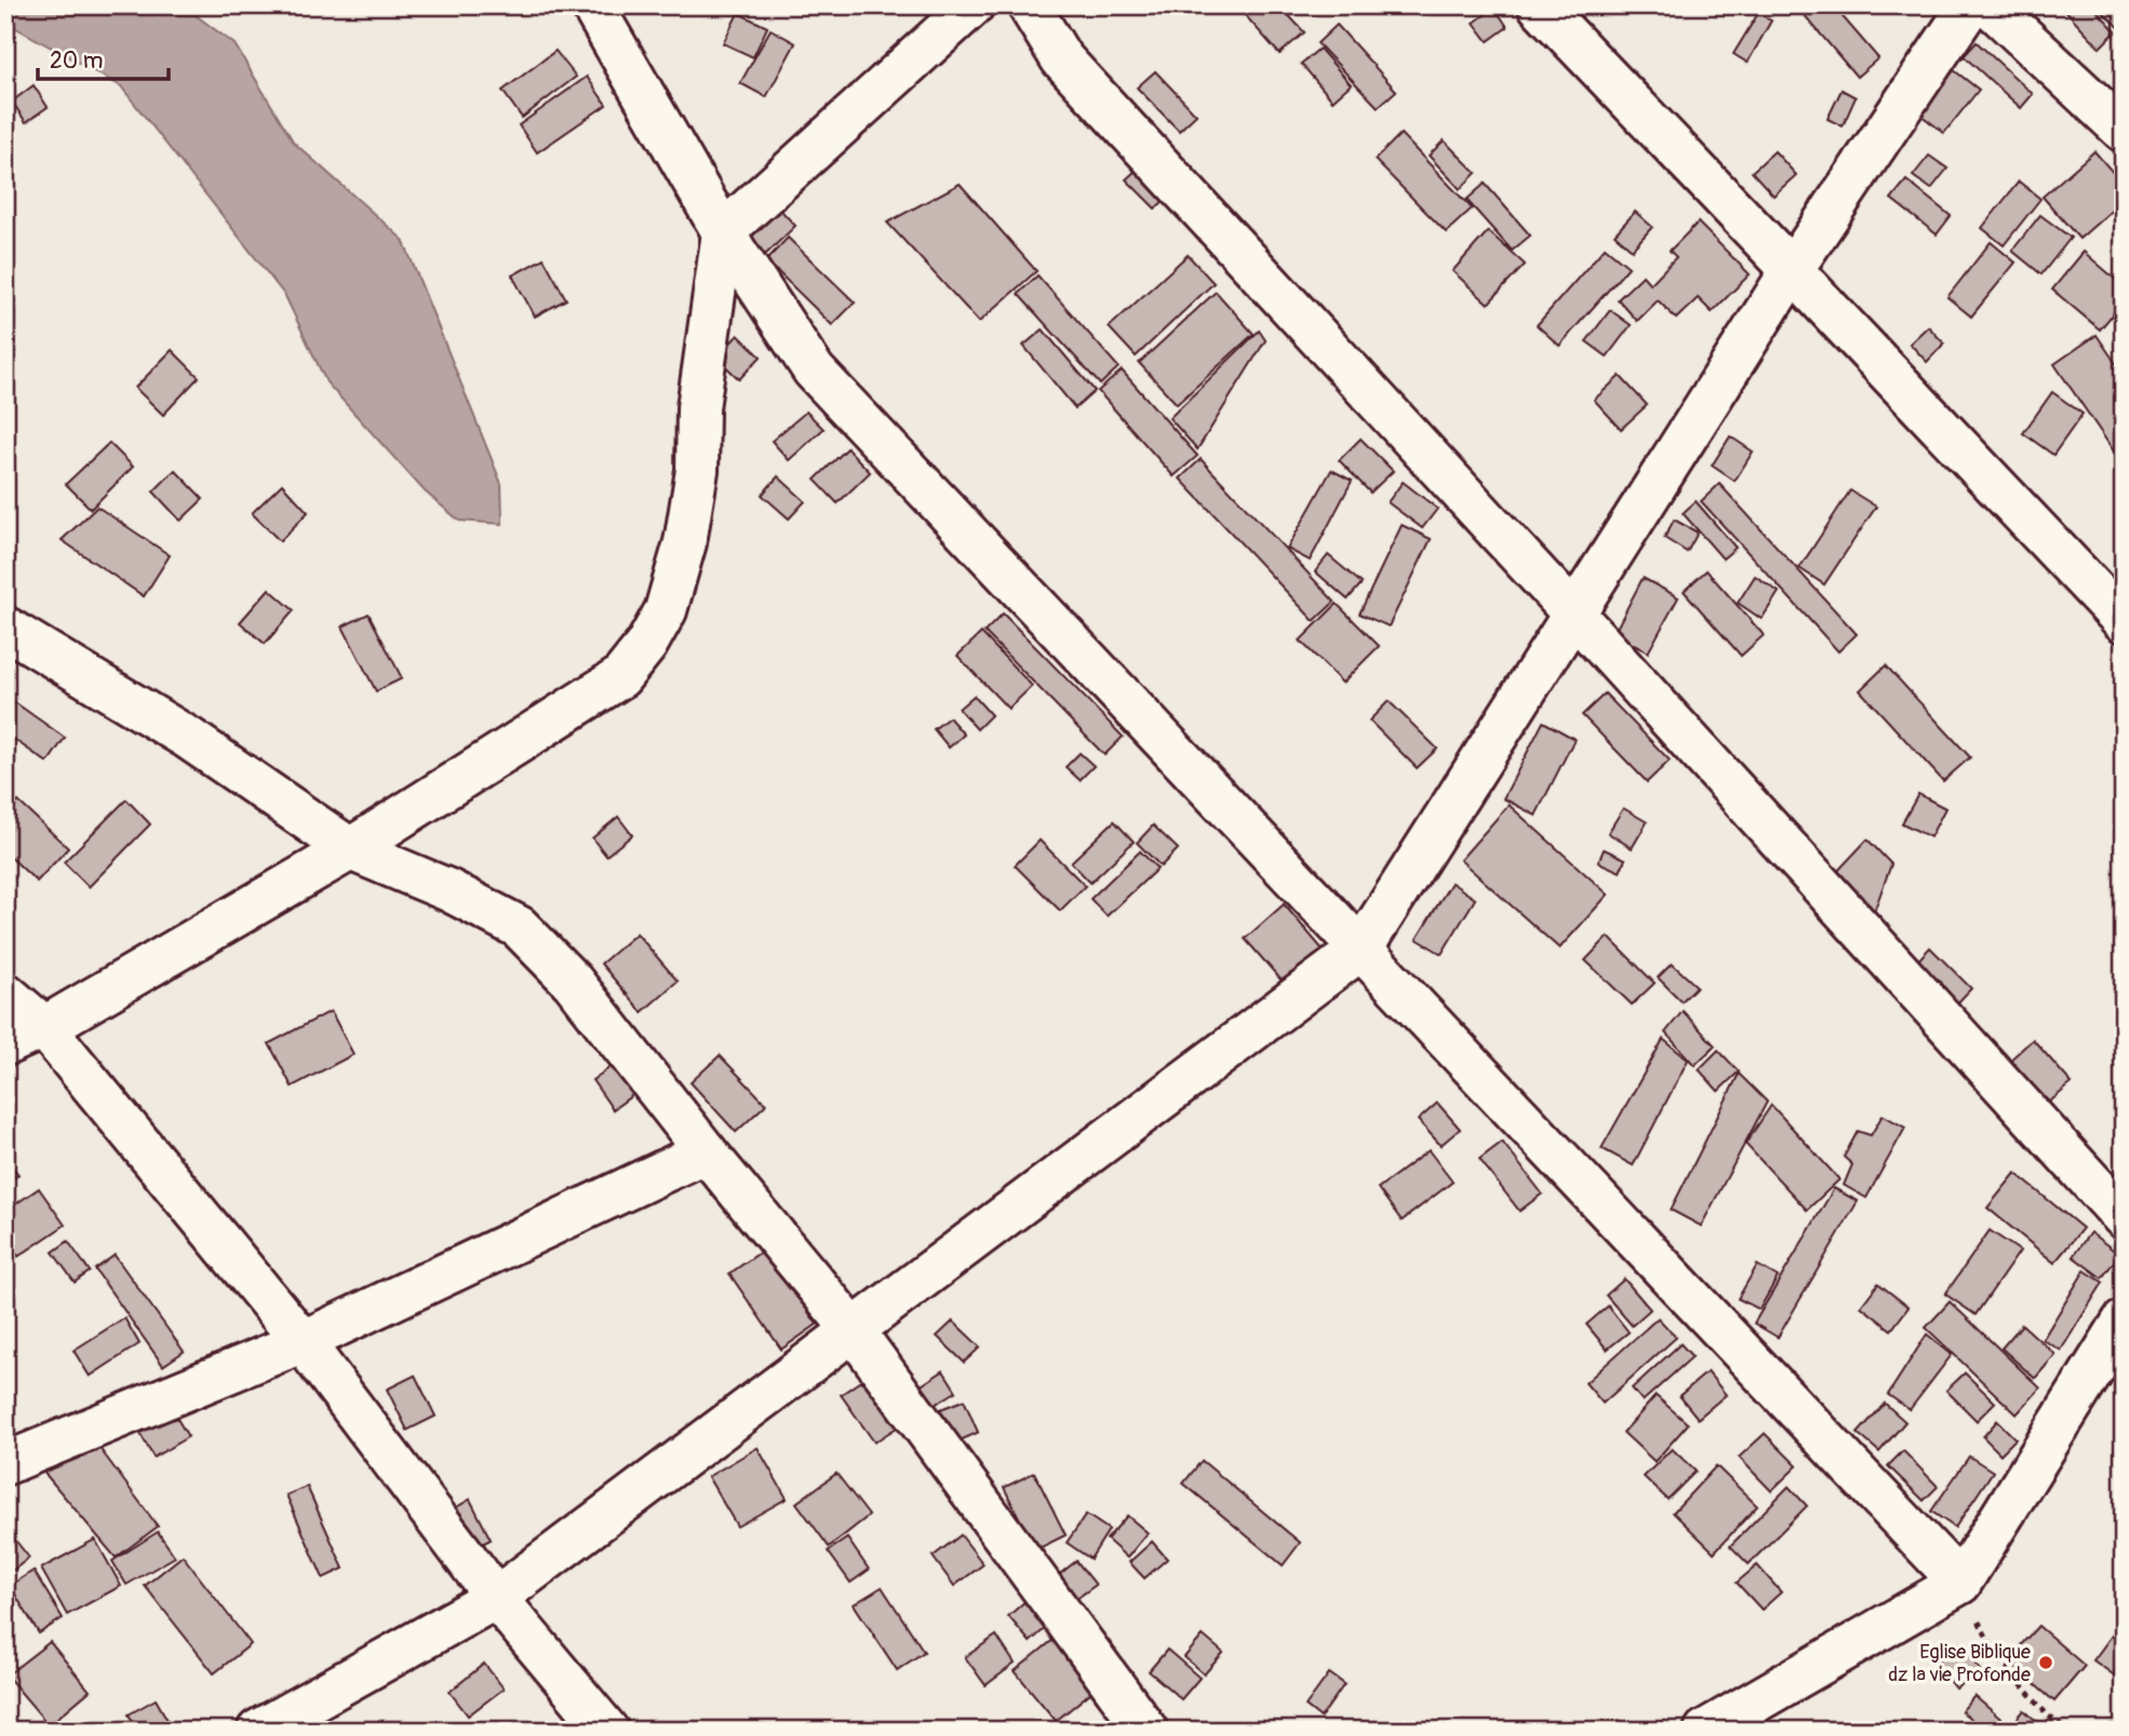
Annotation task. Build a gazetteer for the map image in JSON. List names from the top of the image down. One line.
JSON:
{"places":["Eglise Biblique dz la vie Profonde"],"scale_bar":"20 m"}
